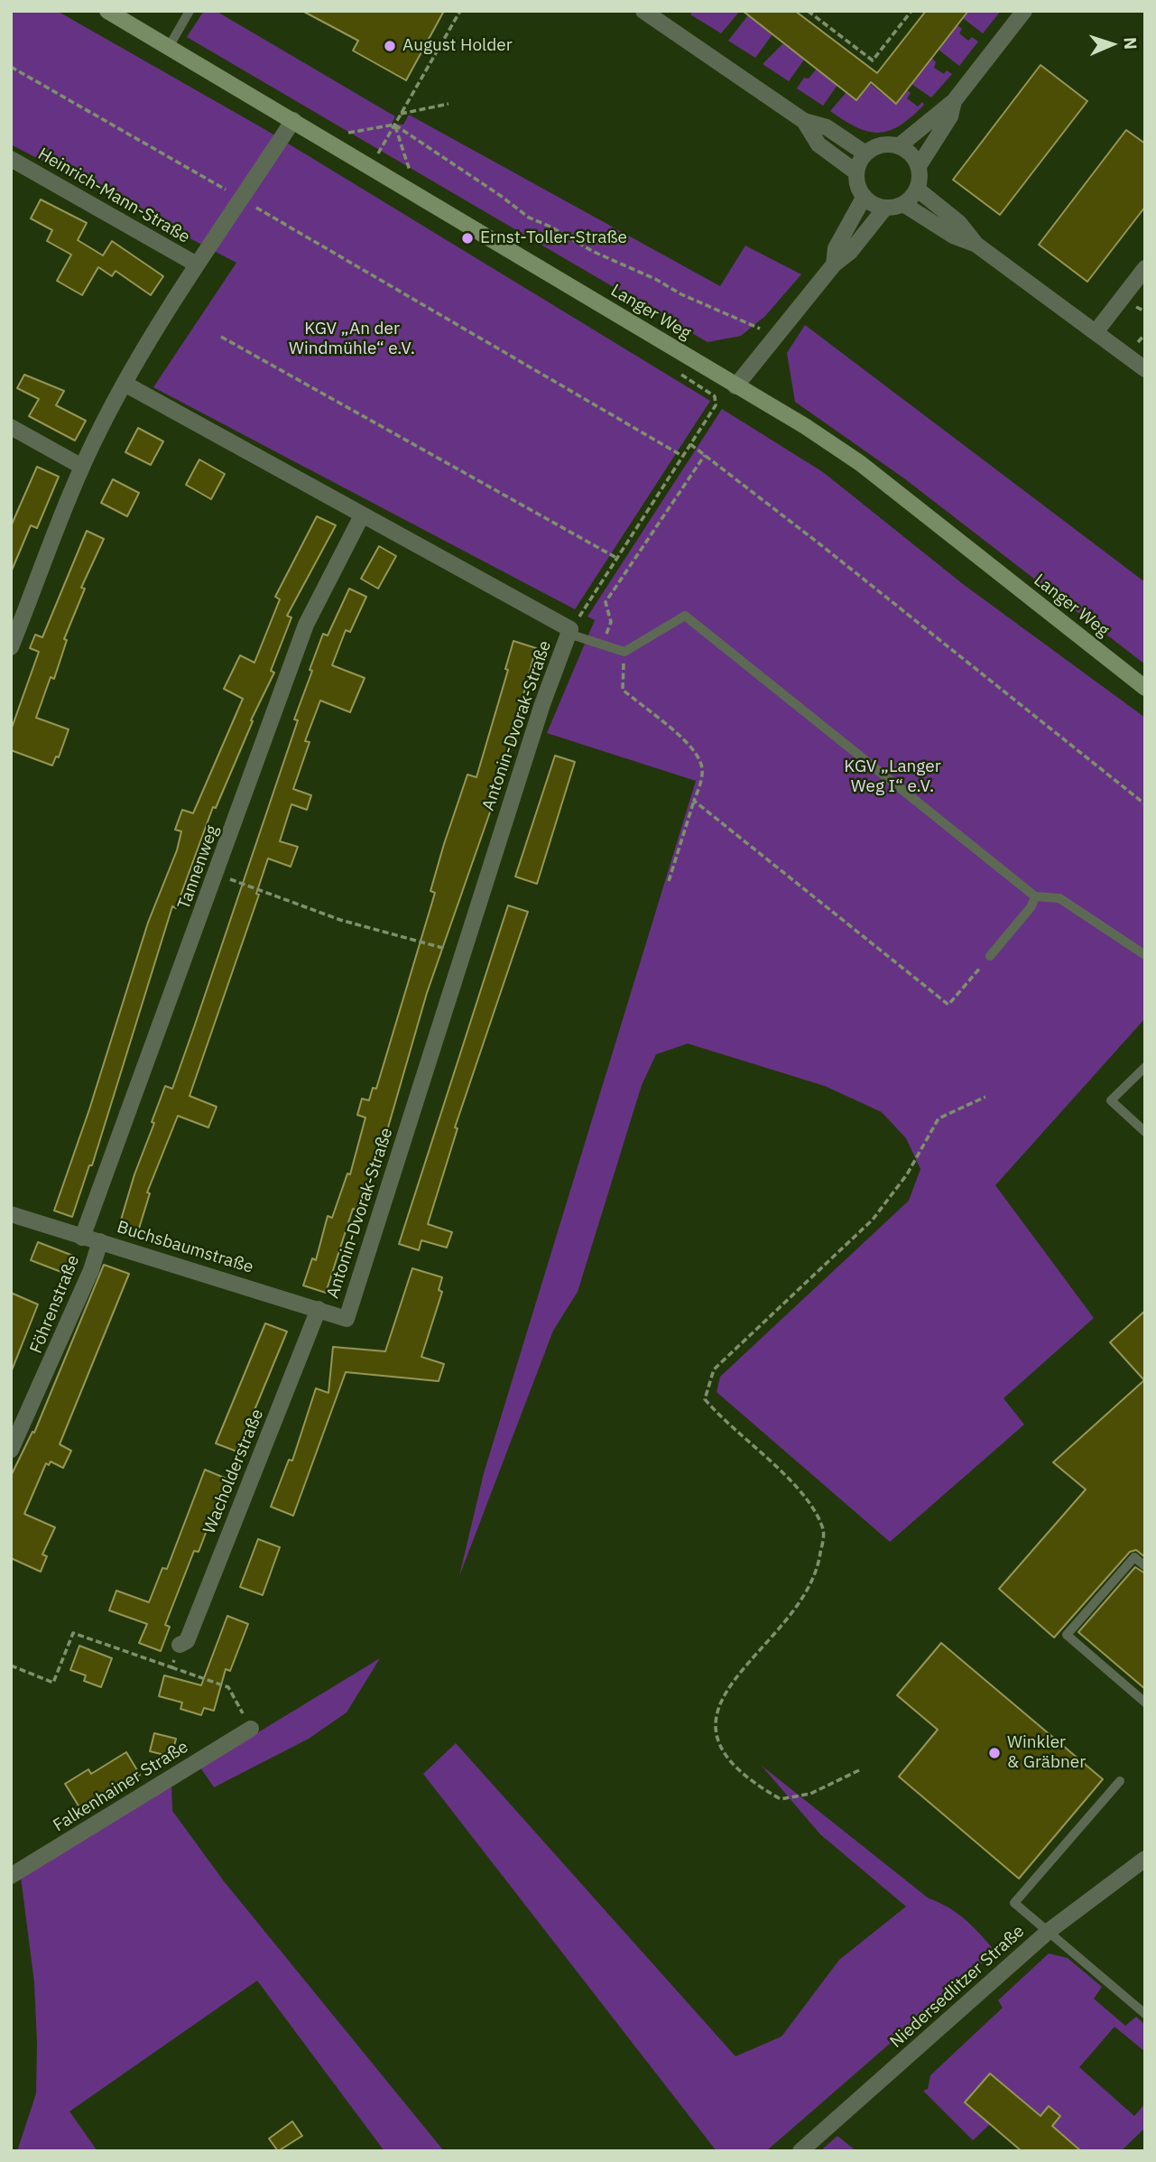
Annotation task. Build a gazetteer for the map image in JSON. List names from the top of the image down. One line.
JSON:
{"streets":{"main road":["Langer Weg"],"street":["Heinrich-Mann-Straße","Antonin-Dvorak-Straße","Tannenweg","Buchsbaumstraße","Föhrenstraße","Wacholderstraße","Falkenhainer Straße","Niedersedlitzer Straße"]},"crossings":[["Antonin-Dvorak-Straße","Tannenweg"],["Antonin-Dvorak-Straße","Buchsbaumstraße"],["Tannenweg","Buchsbaumstraße"],["Buchsbaumstraße","Föhrenstraße"],["Buchsbaumstraße","Wacholderstraße"]],"parks":["KGV „An der Windmühle“ e.V.","KGV „Langer Weg I“ e.V."],"places":["August Holder","Ernst-Toller-Straße","Winkler & Gräbner"],"north":"right"}
